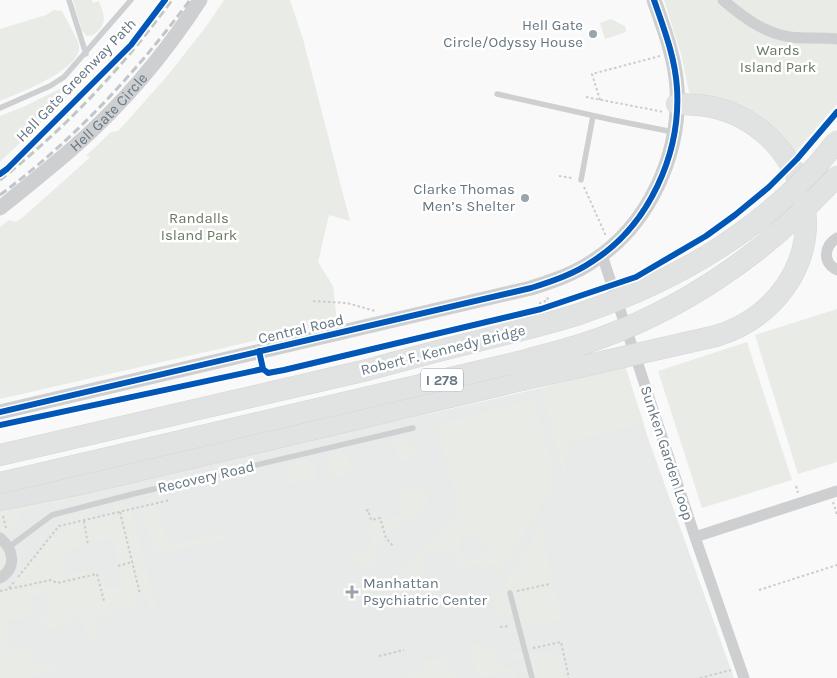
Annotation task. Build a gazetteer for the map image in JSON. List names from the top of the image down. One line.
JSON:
{"streets":{"highway":["Robert F. Kennedy Bridge","I 278"],"street":["Hell Gate Circle","Central Road","Sunken Garden Loop"],"lane":["Recovery Road"],"cycle path":["Hell Gate Greenway Path"]},"crossings":[["Central Road","Sunken Garden Loop"]],"parks":["Wards Island Park","Randalls Island Park"],"places":{"other":["Hell Gate Circle/Odyssy House","Clarke Thomas Men’s Shelter"],"health":["Manhattan Psychiatric Center"]}}
